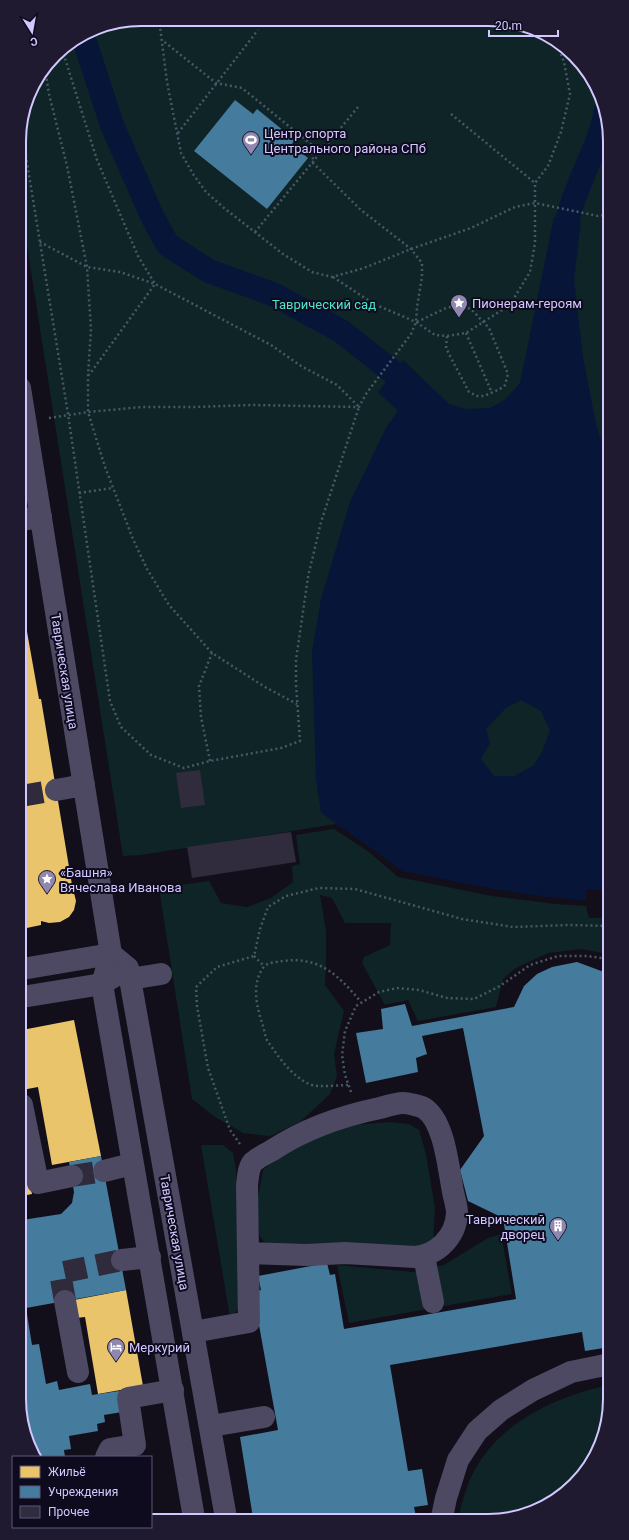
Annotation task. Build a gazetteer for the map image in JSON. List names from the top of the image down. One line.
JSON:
{"streets":{"street":["Таврическая улица"]},"parks":["Таврический сад"],"places":{"sports":["Центр спорта Центрального района СПб"],"place":["Пионерам-героям","«Башня» Вячеслава Иванова"],"building":["Таврический дворец"],"hotel":["Меркурий"]},"legend":["Жильё","Учреждения","Прочее"],"scale_bar":"20 m","north":"bottom"}
